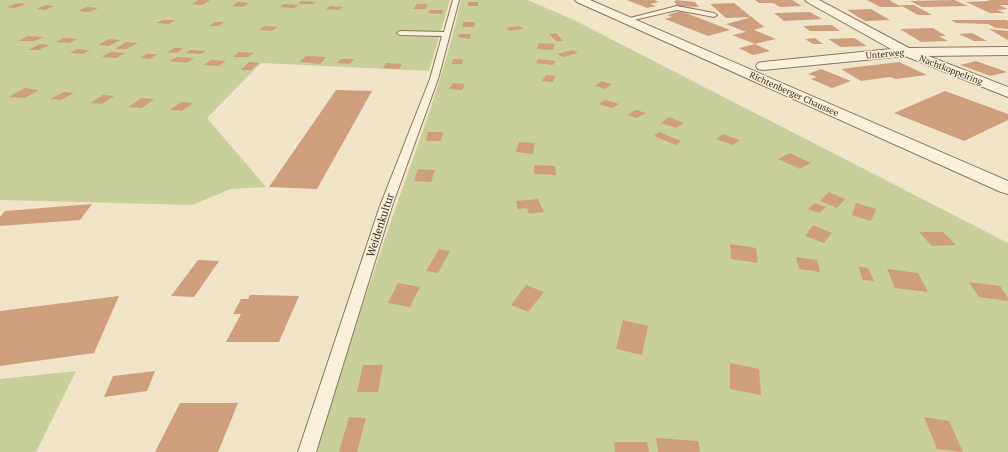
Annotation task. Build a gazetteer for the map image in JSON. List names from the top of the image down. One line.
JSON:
{"streets":{"street":["Unterweg","Nachtkoppelring","Richtenberger Chaussee"],"lane":["Weidenkultur"]},"crossings":[["Unterweg","Nachtkoppelring"]]}
